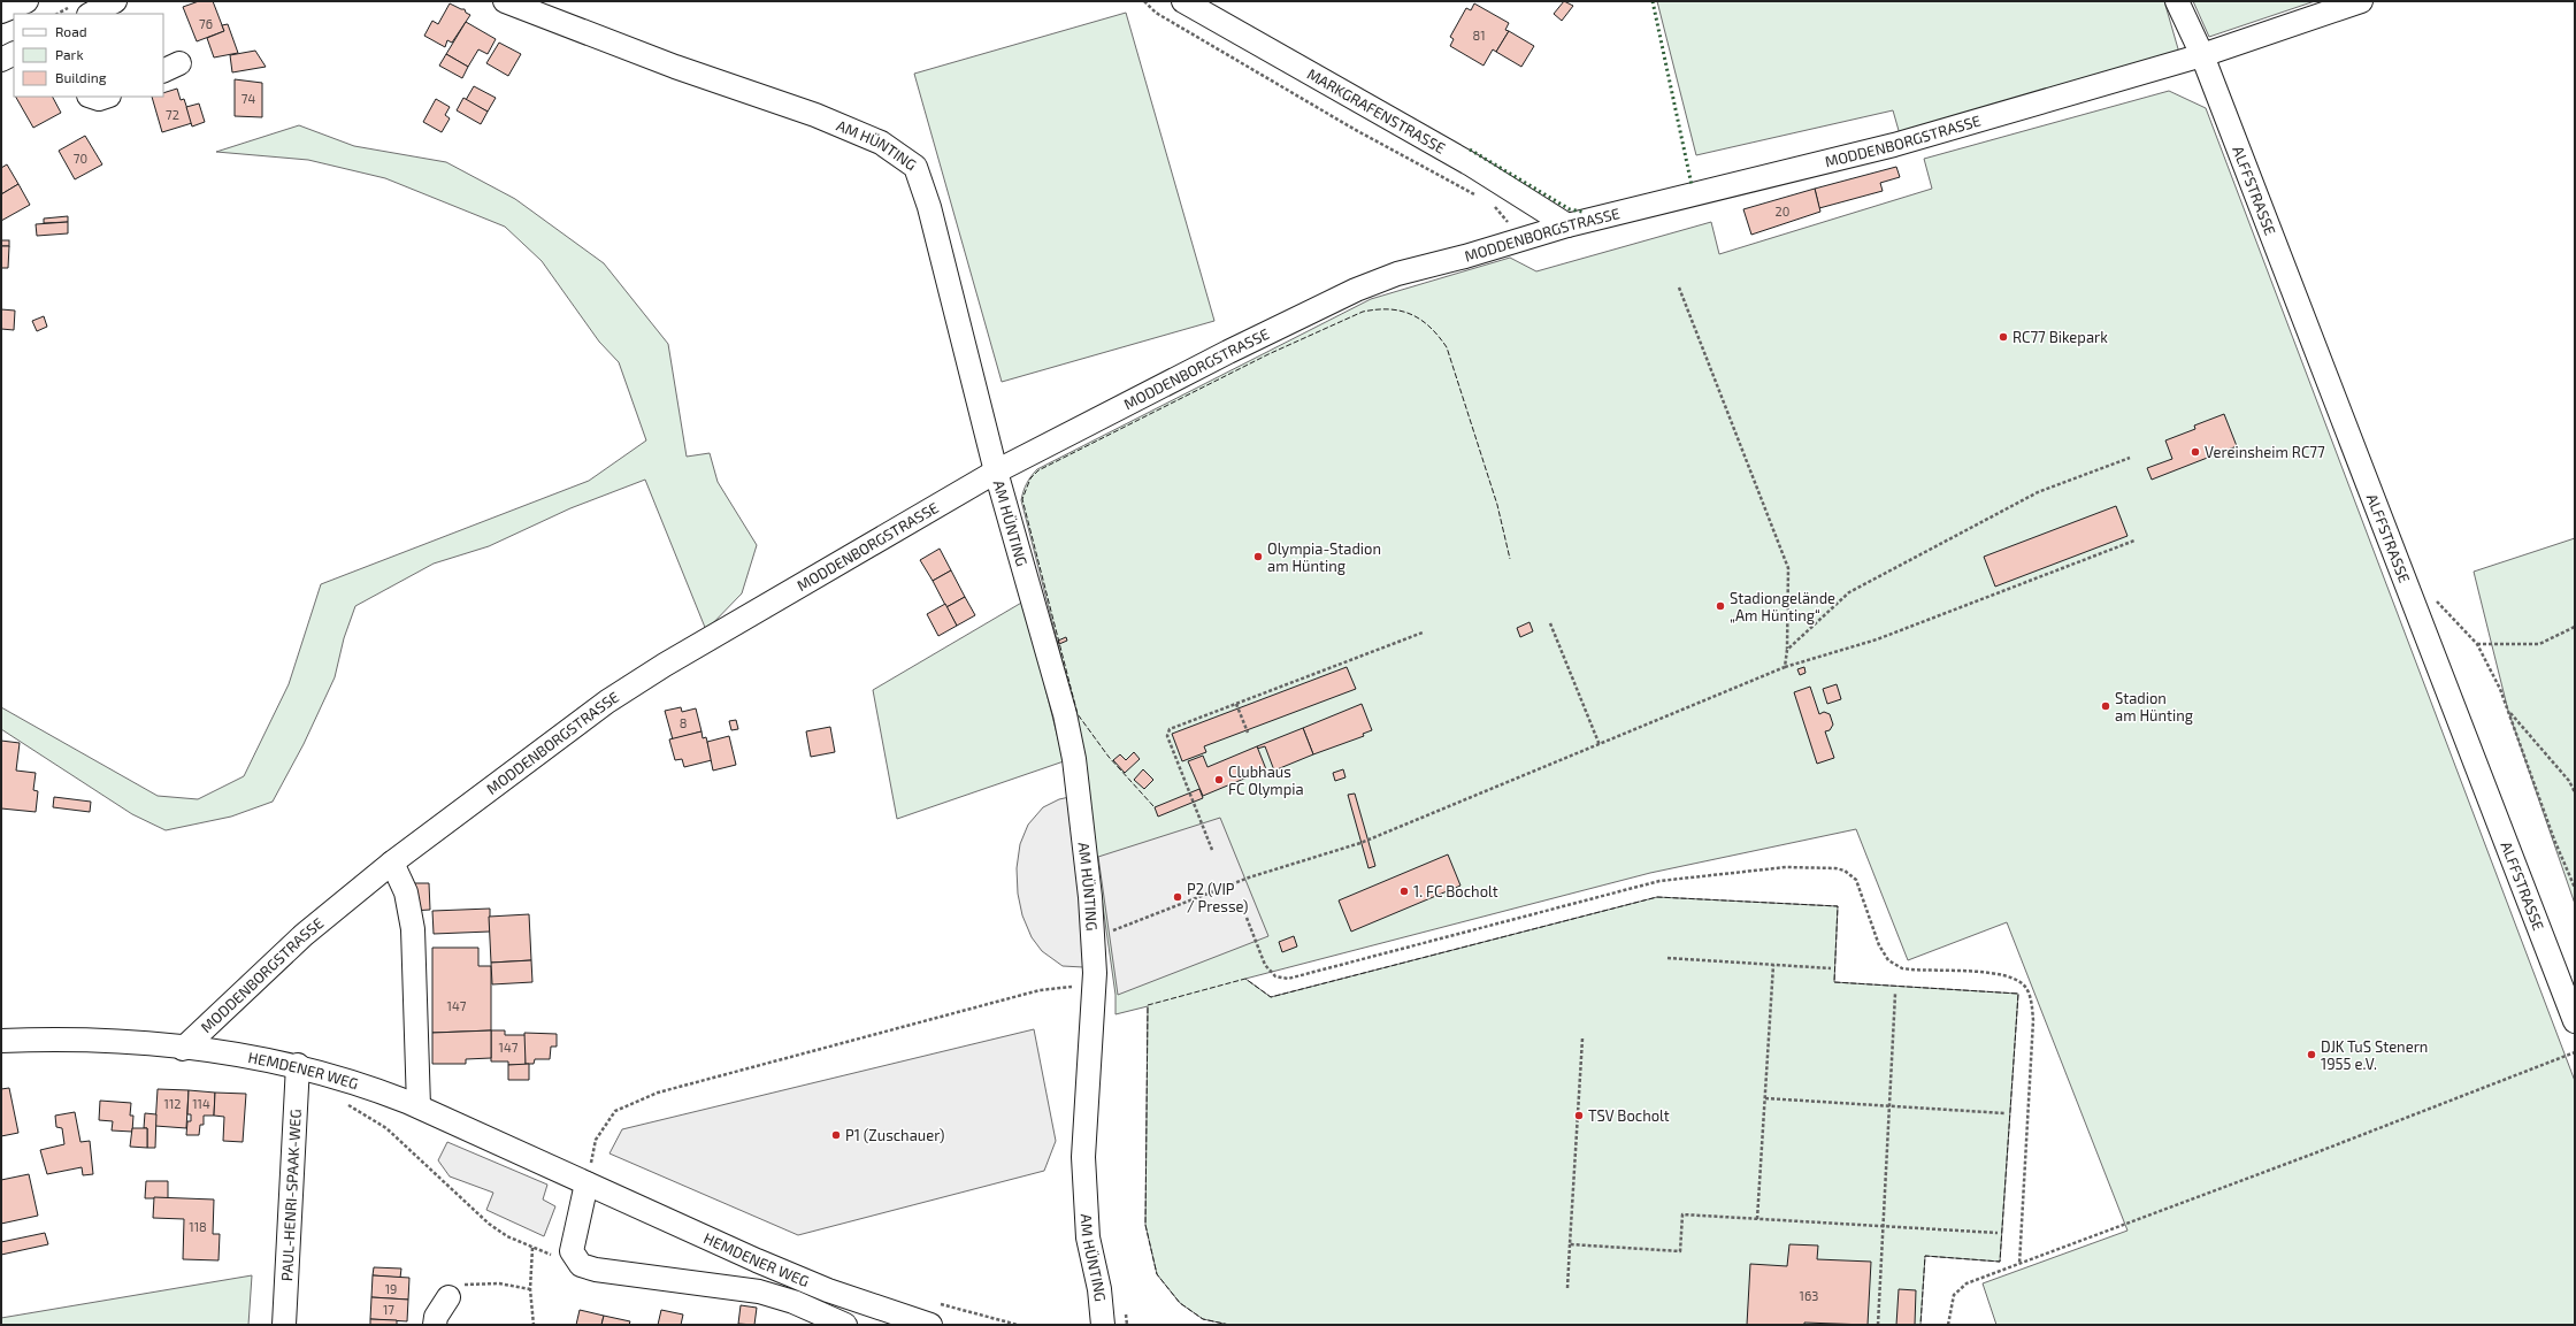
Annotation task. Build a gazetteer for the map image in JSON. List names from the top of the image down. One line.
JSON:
{"streets":{"street":["MARKGRAFENSTRASSE","MODDENBORGSTRASSE","AM HÜNTING","ALFFSTRASSE","HEMDENER WEG","PAUL-HENRI-SPAAK-WEG"]},"crossings":[["MARKGRAFENSTRASSE","MODDENBORGSTRASSE"],["MODDENBORGSTRASSE","AM HÜNTING"],["MODDENBORGSTRASSE","ALFFSTRASSE"],["MODDENBORGSTRASSE","HEMDENER WEG"],["HEMDENER WEG","PAUL-HENRI-SPAAK-WEG"]],"places":["RC77 Bikepark","Vereinsheim RC77","Olympia-Stadion am Hünting","Stadiongelände „Am Hünting“","Stadion am Hünting","Clubhaus FC Olympia","1. FC Bocholt","P2 (VIP / Presse)","DJK TuS Stenern 1955 e.V.","TSV Bocholt","P1 (Zuschauer)"],"house_numbers":["76","81","74","72","70","20","8","147","147","112","114","118","19","163","17"],"legend":["Road","Park","Building"]}
